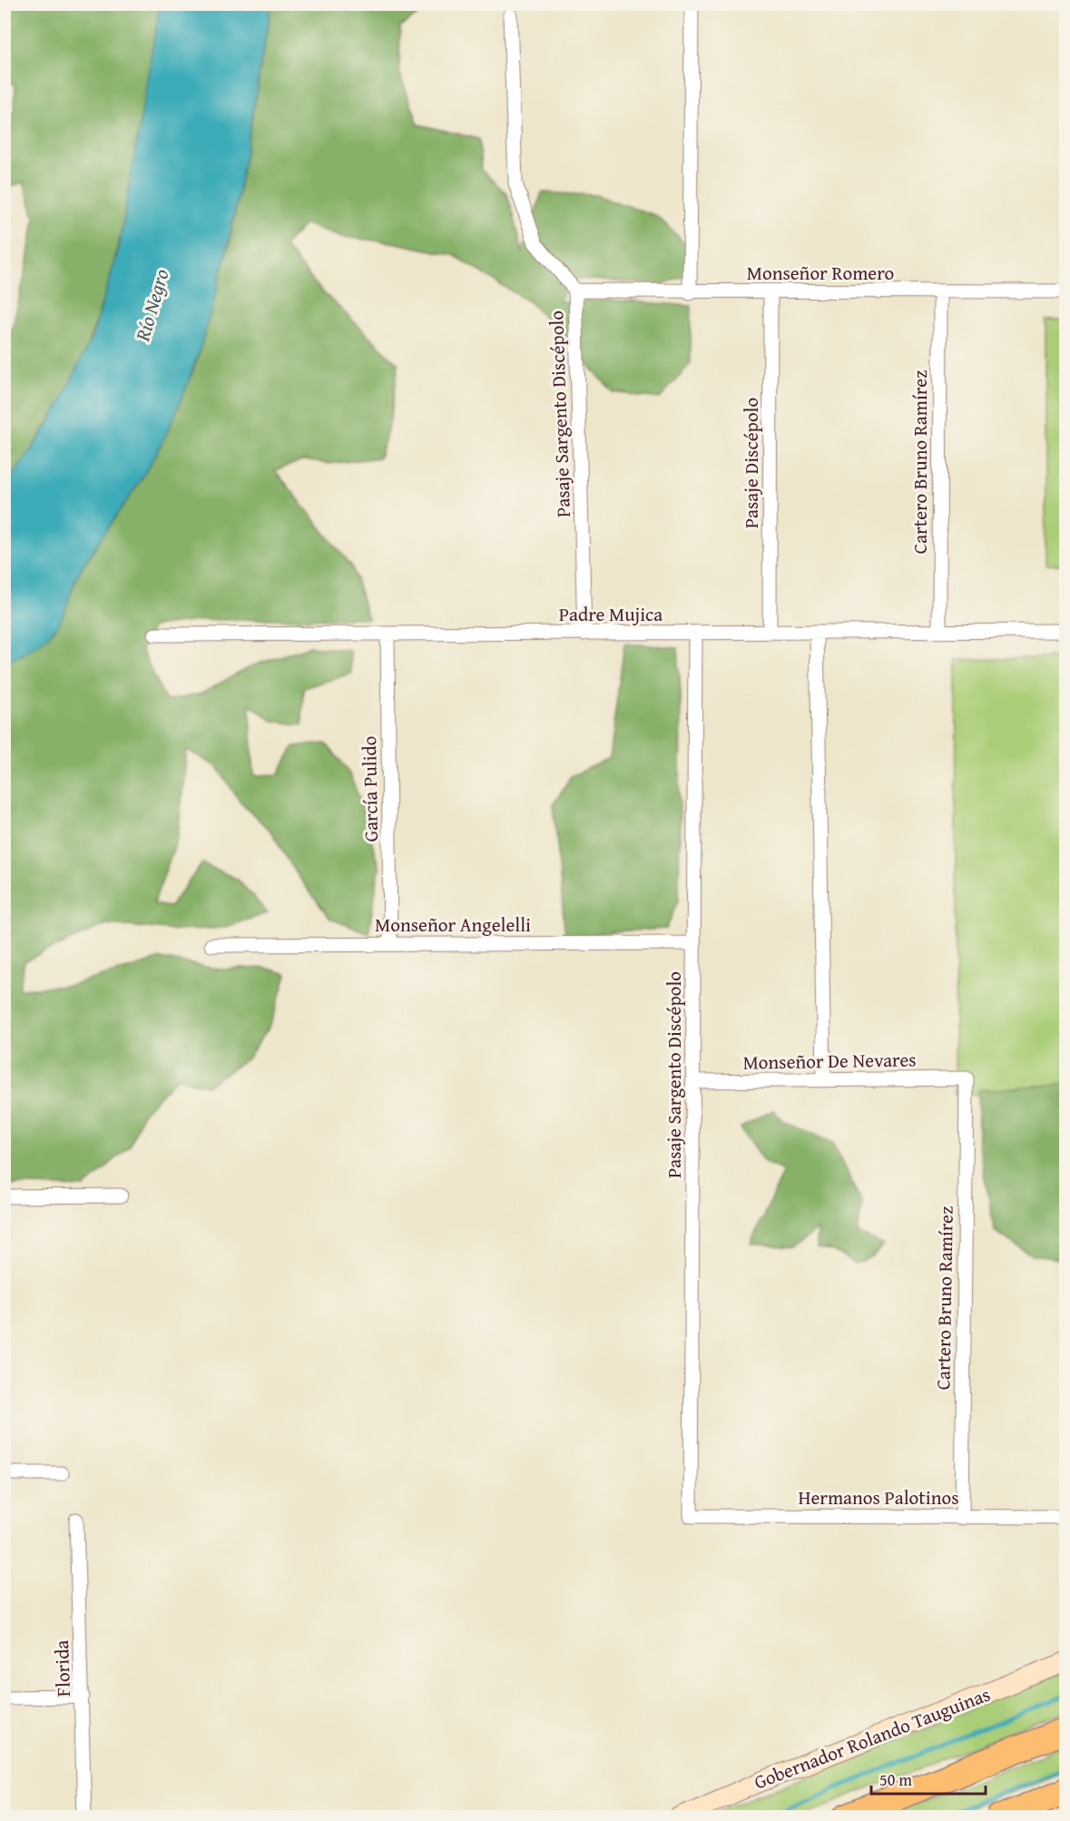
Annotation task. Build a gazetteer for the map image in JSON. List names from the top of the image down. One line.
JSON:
{"streets":{"street":["Monseñor Romero","Pasaje Sargento Discépolo","Cartero Bruno Ramírez","Pasaje Discépolo","Padre Mujica","García Pulido","Monseñor Angelelli","Monseñor De Nevares","Hermanos Palotinos","Florida","Gobernador Rolando Tauguinas"]},"crossings":[["Monseñor Romero","Pasaje Sargento Discépolo"],["Monseñor Romero","Cartero Bruno Ramírez"],["Monseñor Romero","Pasaje Discépolo"],["Pasaje Sargento Discépolo","Padre Mujica"],["Pasaje Sargento Discépolo","Monseñor Angelelli"],["Pasaje Sargento Discépolo","Monseñor De Nevares"],["Pasaje Sargento Discépolo","Hermanos Palotinos"],["Cartero Bruno Ramírez","Padre Mujica"],["Cartero Bruno Ramírez","Monseñor De Nevares"],["Cartero Bruno Ramírez","Hermanos Palotinos"],["Pasaje Discépolo","Padre Mujica"],["Padre Mujica","García Pulido"],["García Pulido","Monseñor Angelelli"]],"water":["Río Negro"],"scale_bar":"50 m"}
